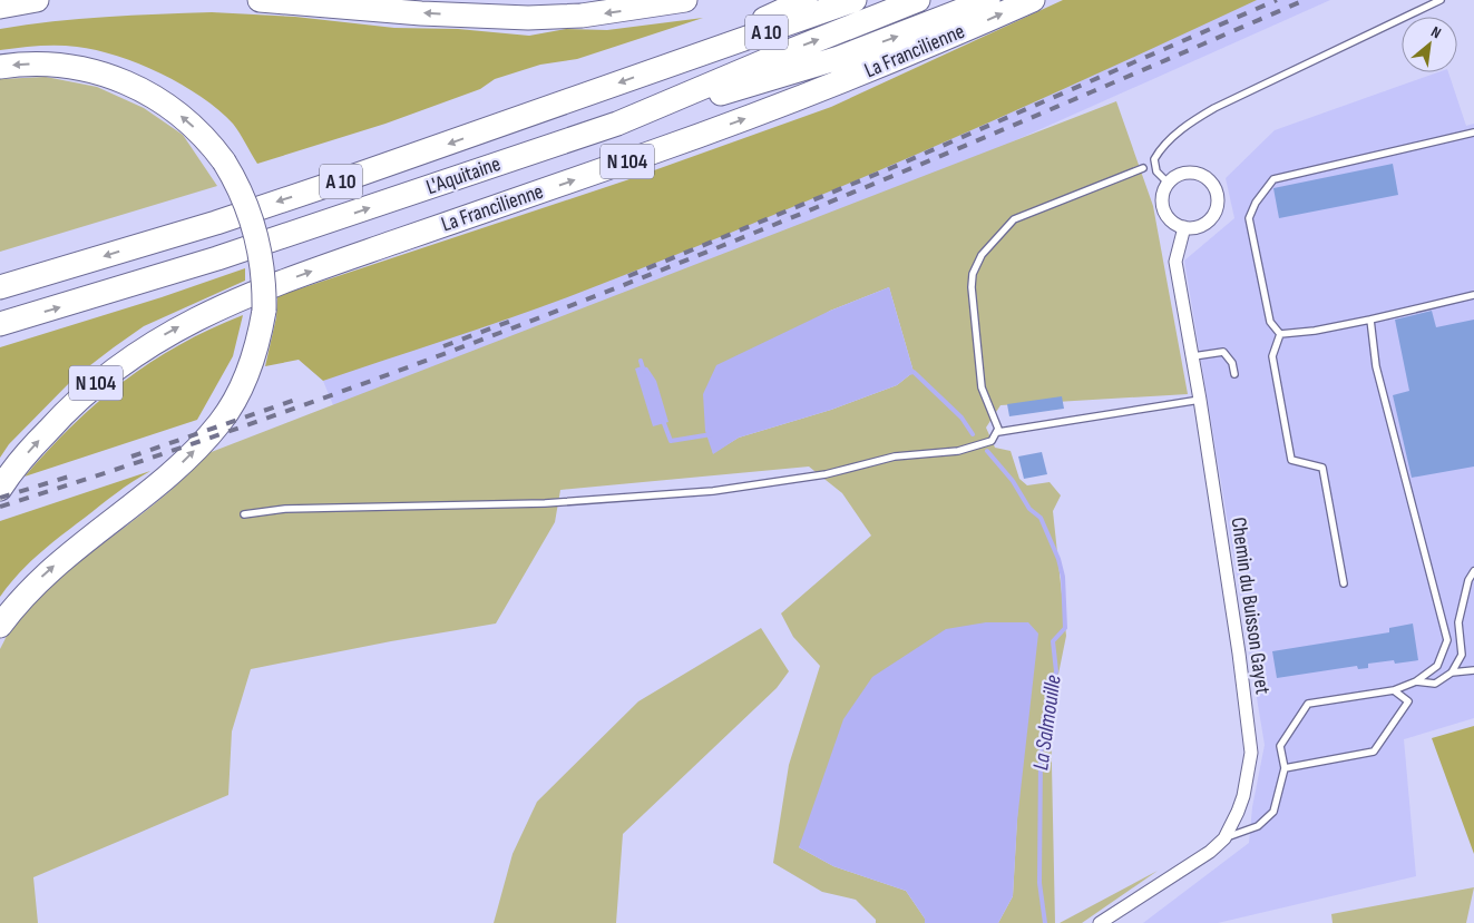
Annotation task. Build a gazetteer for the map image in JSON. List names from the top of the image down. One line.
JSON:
{"streets":{"highway":["A 10","La Francilienne","N 104","L'Aquitaine"],"street":["Chemin du Buisson Gayet"]},"water":["La Salmouille"],"north":"top right"}
